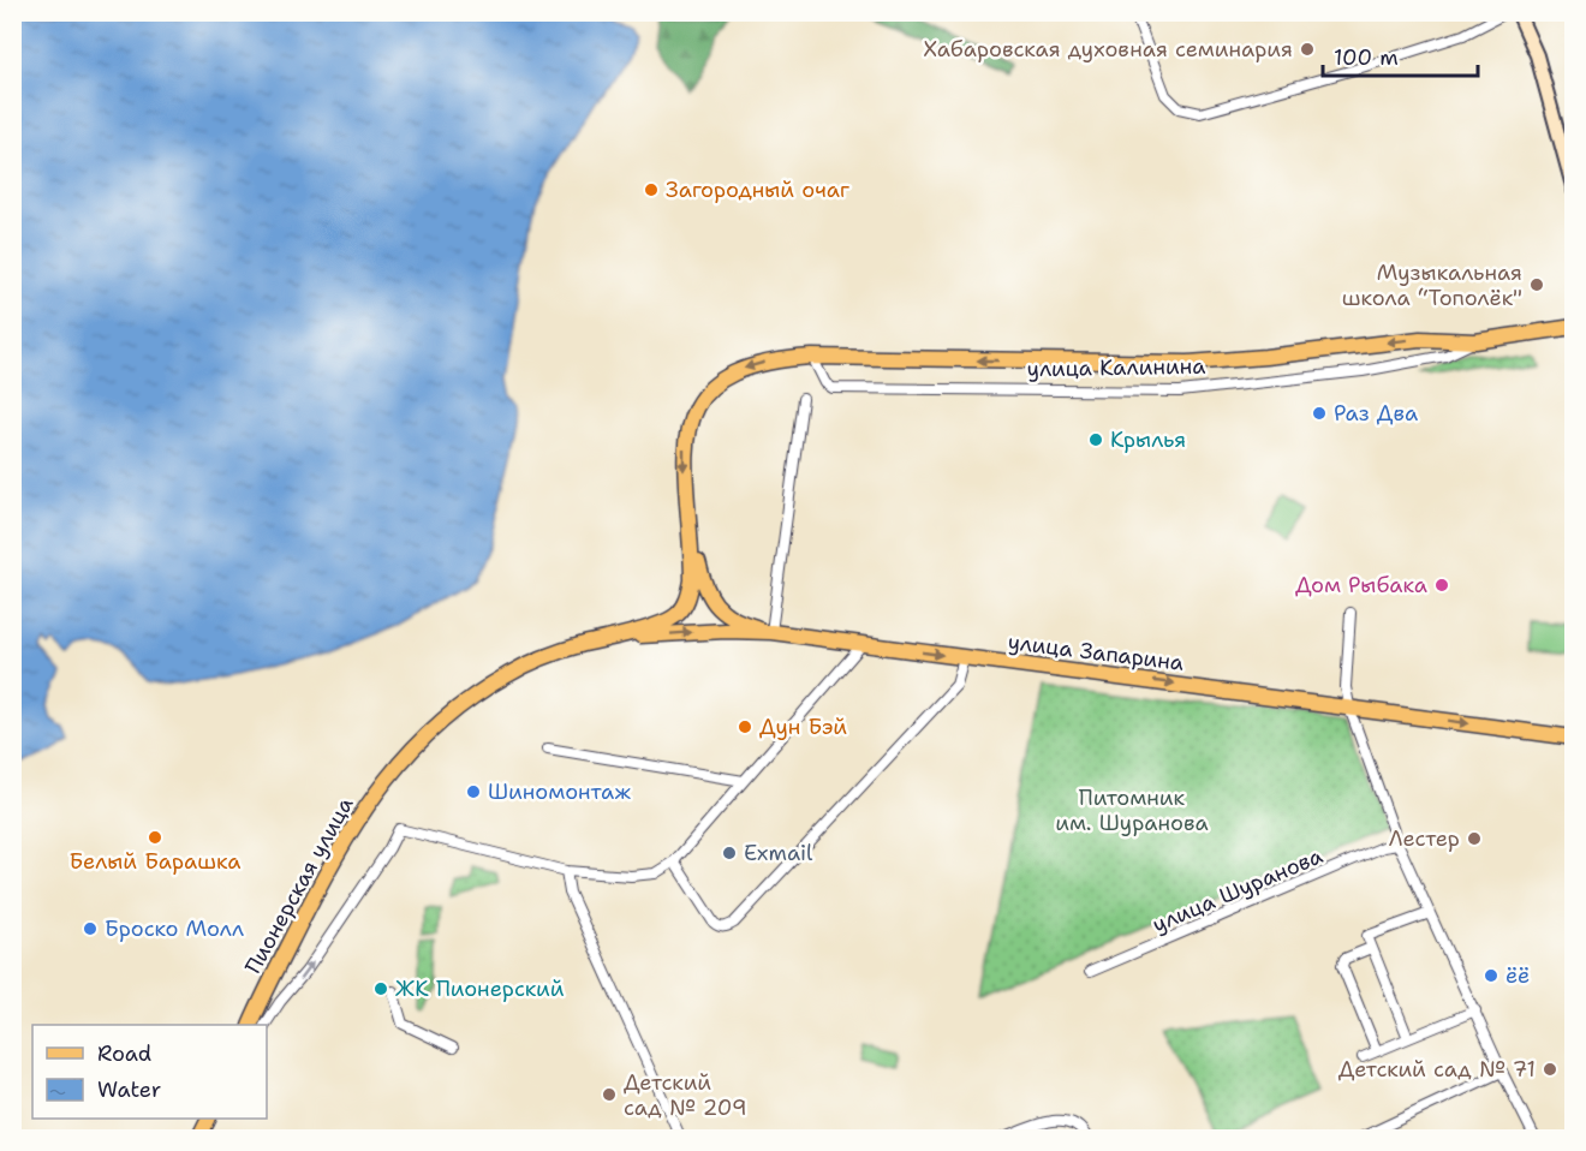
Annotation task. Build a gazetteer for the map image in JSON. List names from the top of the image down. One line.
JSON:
{"streets":{"main road":["улица Калинина","улица Запарина","Пионерская улица"],"street":["улица Шуранова"]},"crossings":[["улица Запарина","Пионерская улица"]],"one_way":["улица Калинина","улица Запарина"],"parks":["Питомник им. Шуранова"],"places":["Хабаровская духовная семинария","Загородный очаг","Музыкальная школа “Тополёк\"","Раз Два","Крылья","Дом Рыбака","Дун Бэй","Шиномонтаж","Белый Барашка","Лестер","Exmail","Броско Молл","ёё","ЖК Пионерский","Детский сад № 71","Детский сад № 209"],"legend":["Road","Water"],"scale_bar":"100 m"}
